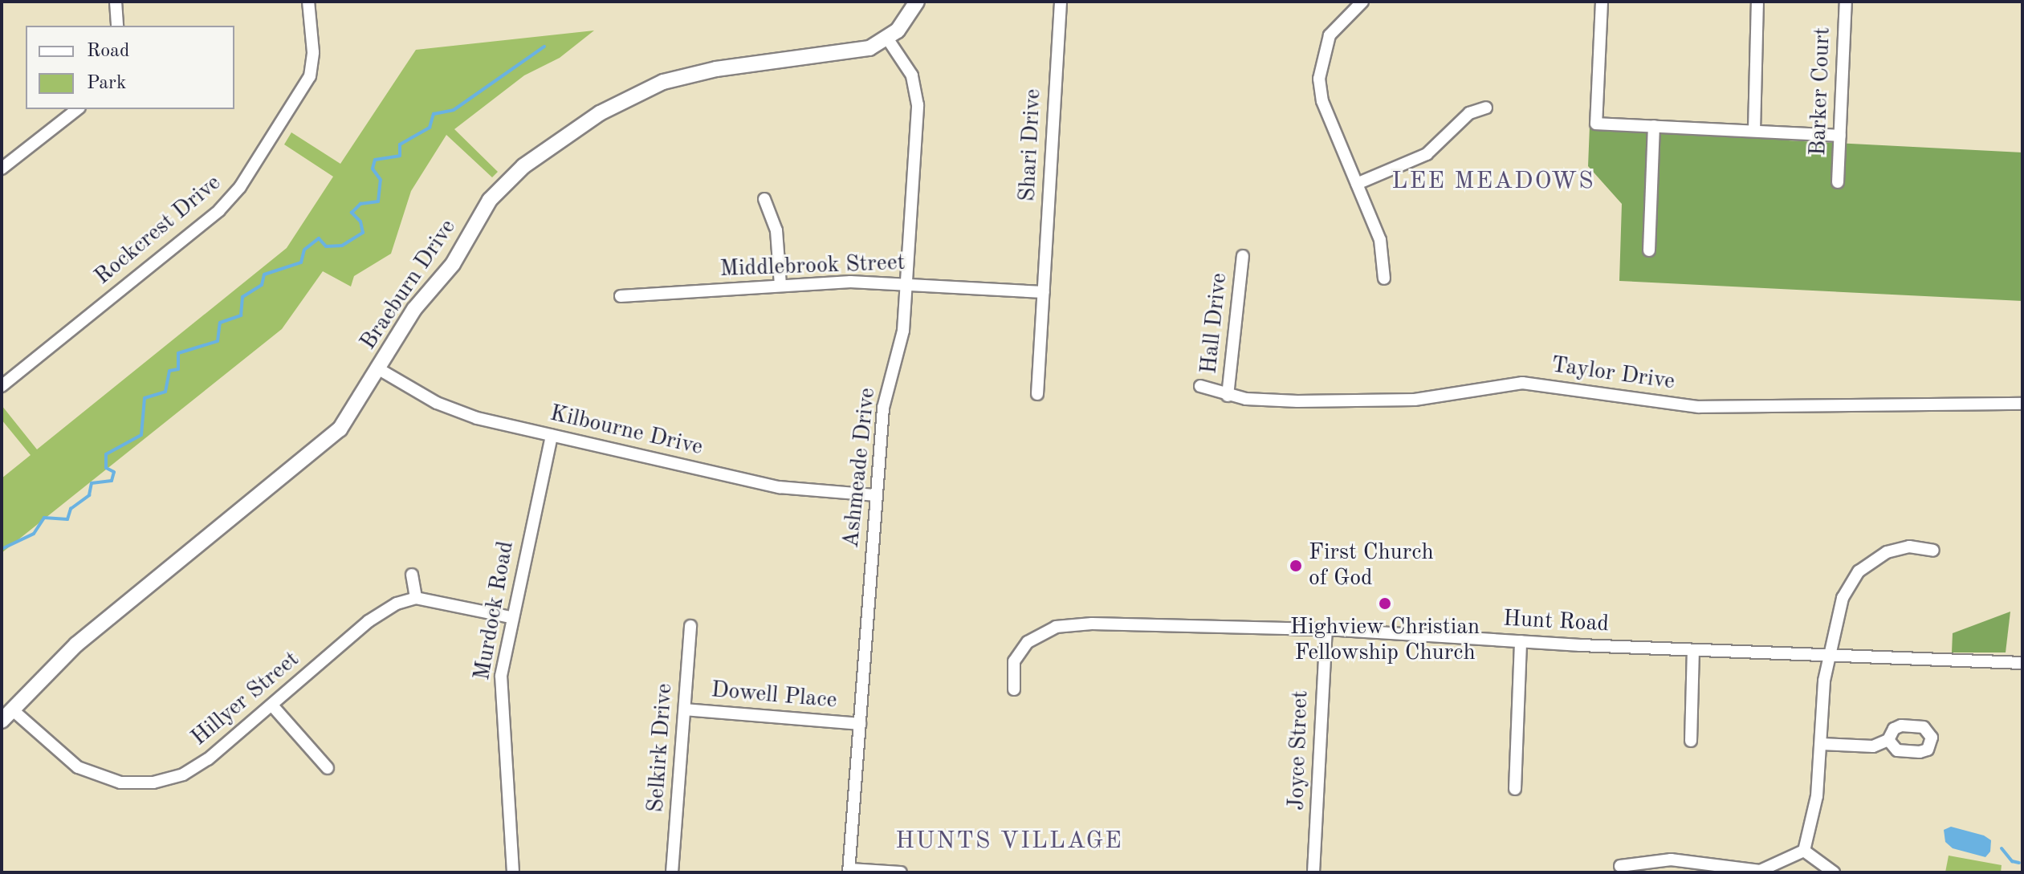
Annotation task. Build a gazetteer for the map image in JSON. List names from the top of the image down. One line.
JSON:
{"streets":{"street":["Barker Court","Shari Drive","Rockcrest Drive","Middlebrook Street","Braeburn Drive","Hall Drive","Taylor Drive","Kilbourne Drive","Ashmeade Drive","Murdock Road","Hunt Road","Dowell Place","Hillyer Street","Selkirk Drive","Joyce Street"]},"crossings":[["Shari Drive","Middlebrook Street"],["Middlebrook Street","Ashmeade Drive"],["Braeburn Drive","Kilbourne Drive"],["Braeburn Drive","Ashmeade Drive"],["Braeburn Drive","Hillyer Street"],["Hall Drive","Taylor Drive"],["Kilbourne Drive","Ashmeade Drive"],["Kilbourne Drive","Murdock Road"],["Ashmeade Drive","Dowell Place"],["Hunt Road","Joyce Street"],["Dowell Place","Selkirk Drive"]],"districts":["LEE MEADOWS","HUNTS VILLAGE"],"places":["First Church of God","Highview Christian Fellowship Church"],"legend":["Road","Park"]}
